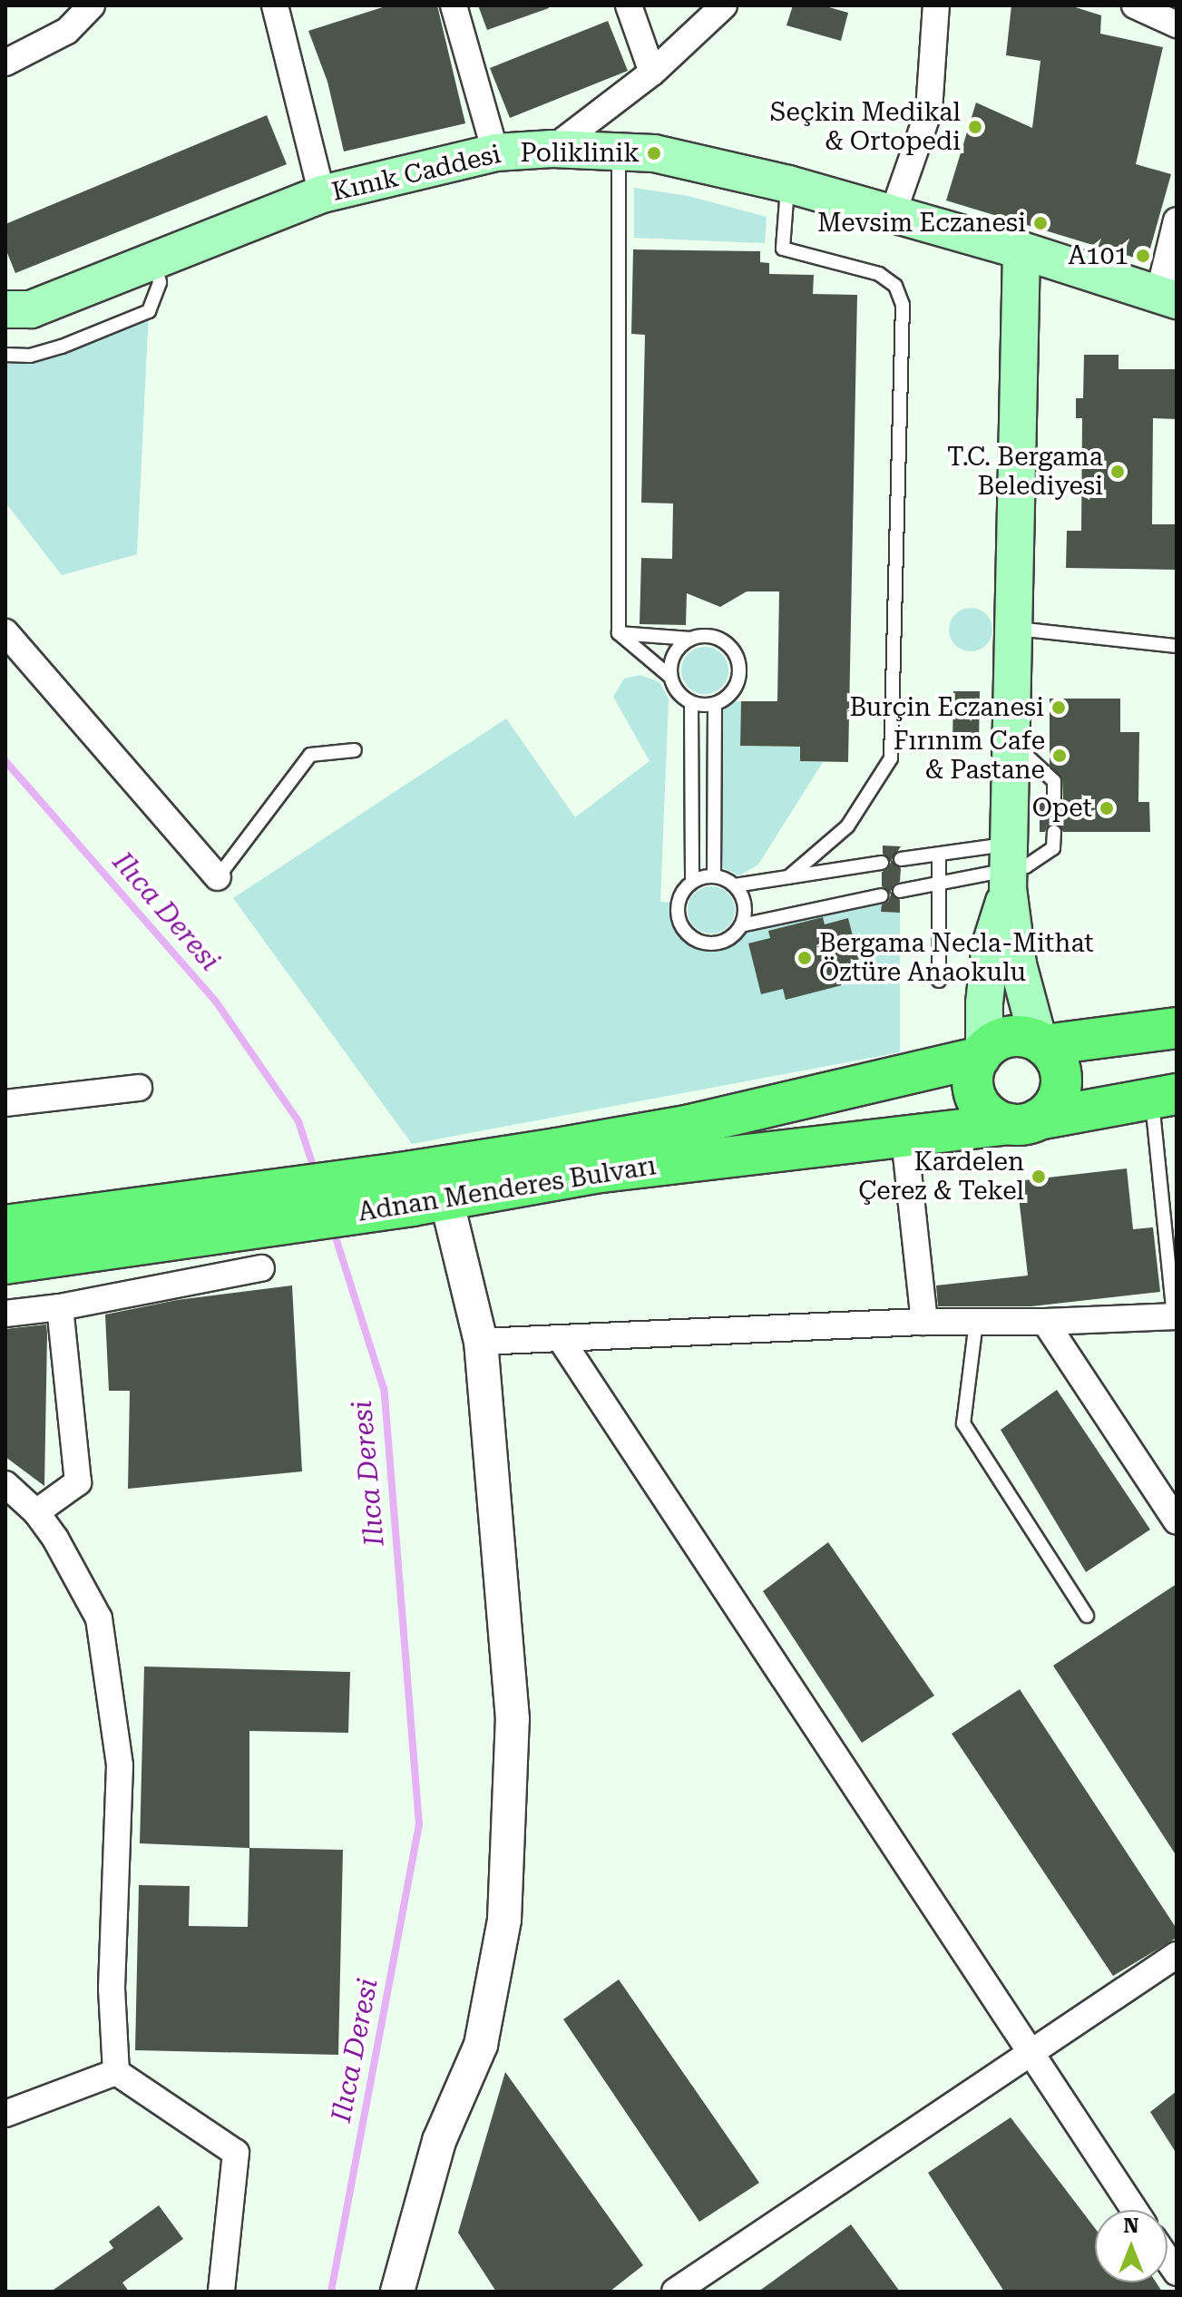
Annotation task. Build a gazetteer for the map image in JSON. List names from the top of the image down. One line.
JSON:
{"streets":{"main road":["Kınık Caddesi","Adnan Menderes Bulvarı"]},"water":["Ilıca Deresi"],"places":["Seçkin Medikal & Ortopedi","Poliklinik","Mevsim Eczanesi","A101","T.C. Bergama Belediyesi","Burçin Eczanesi","Fırınım Cafe & Pastane","Opet","Bergama Necla-Mithat Öztüre Anaokulu","Kardelen Çerez & Tekel"],"north":"top"}
